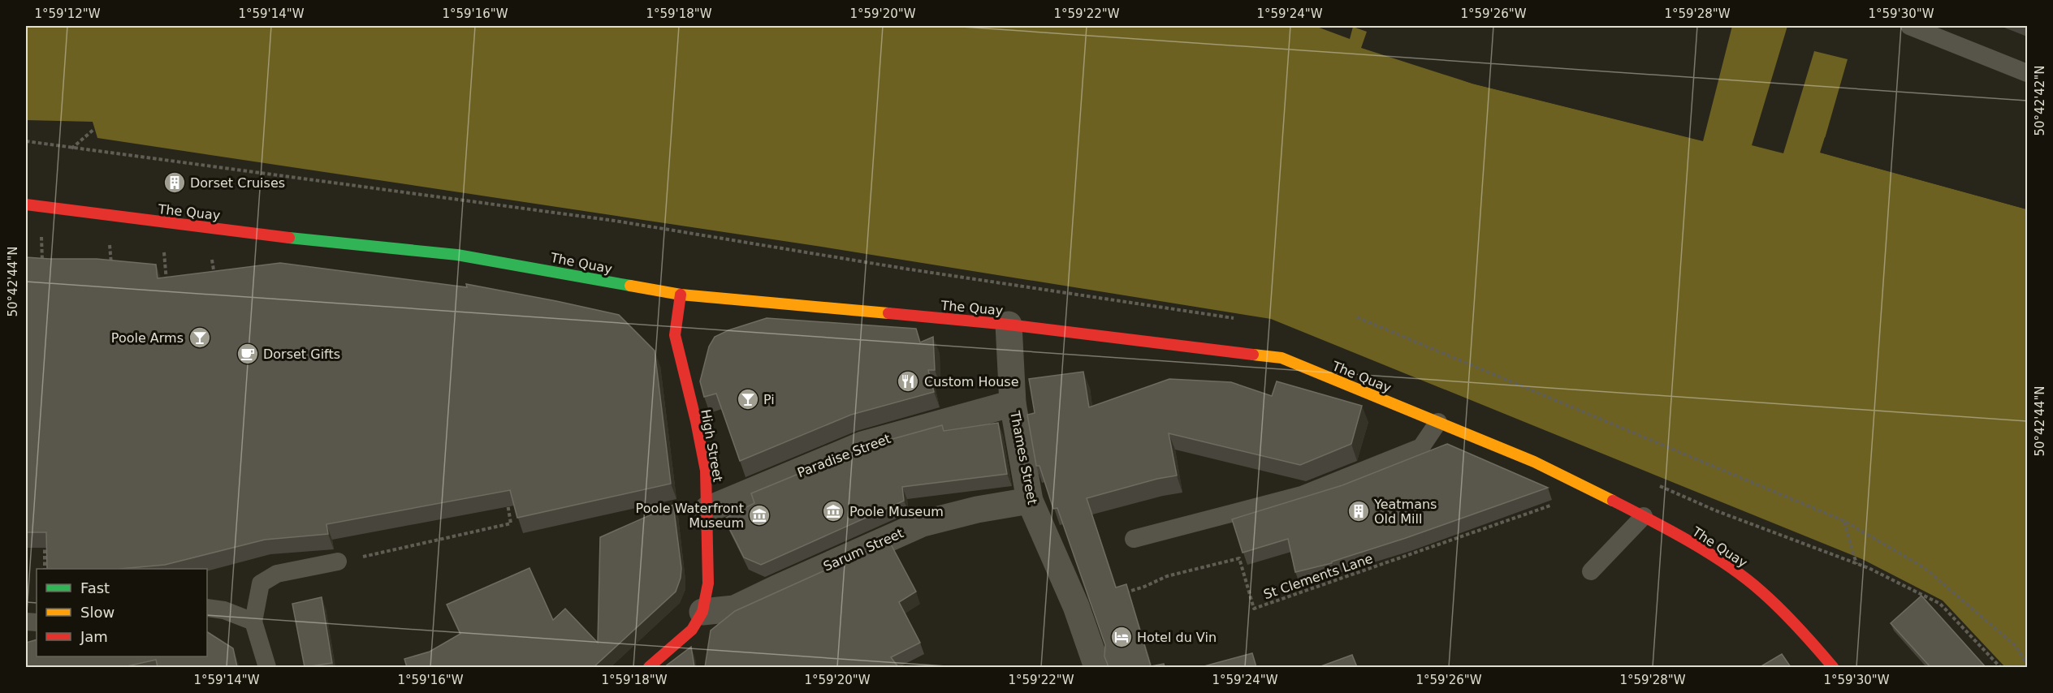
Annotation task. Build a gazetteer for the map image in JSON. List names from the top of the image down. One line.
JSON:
{"streets":{"street":["The Quay","High Street","Paradise Street","Thames Street","Sarum Street"],"path":["St Clements Lane"]},"crossings":[["The Quay","High Street"],["The Quay","Thames Street"],["The Quay","St Clements Lane"],["High Street","Paradise Street"],["High Street","Sarum Street"],["Paradise Street","Thames Street"],["Thames Street","Sarum Street"],["Thames Street","St Clements Lane"]],"places":{"building":["Dorset Cruises","Yeatmans Old Mill"],"bar":["Poole Arms","Pi"],"cafe":["Dorset Gifts"],"restaurant":["Custom House"],"museum":["Poole Museum","Poole Waterfront Museum"],"hotel":["Hotel du Vin"]},"legend":["Fast","Slow","Jam"],"coordinates":["1°59'12\"W","1°59'14\"W","1°59'16\"W","1°59'18\"W","1°59'20\"W","1°59'22\"W","1°59'24\"W","1°59'26\"W","1°59'28\"W","1°59'30\"W","50°42'42\"N","50°42'44\"N"]}
